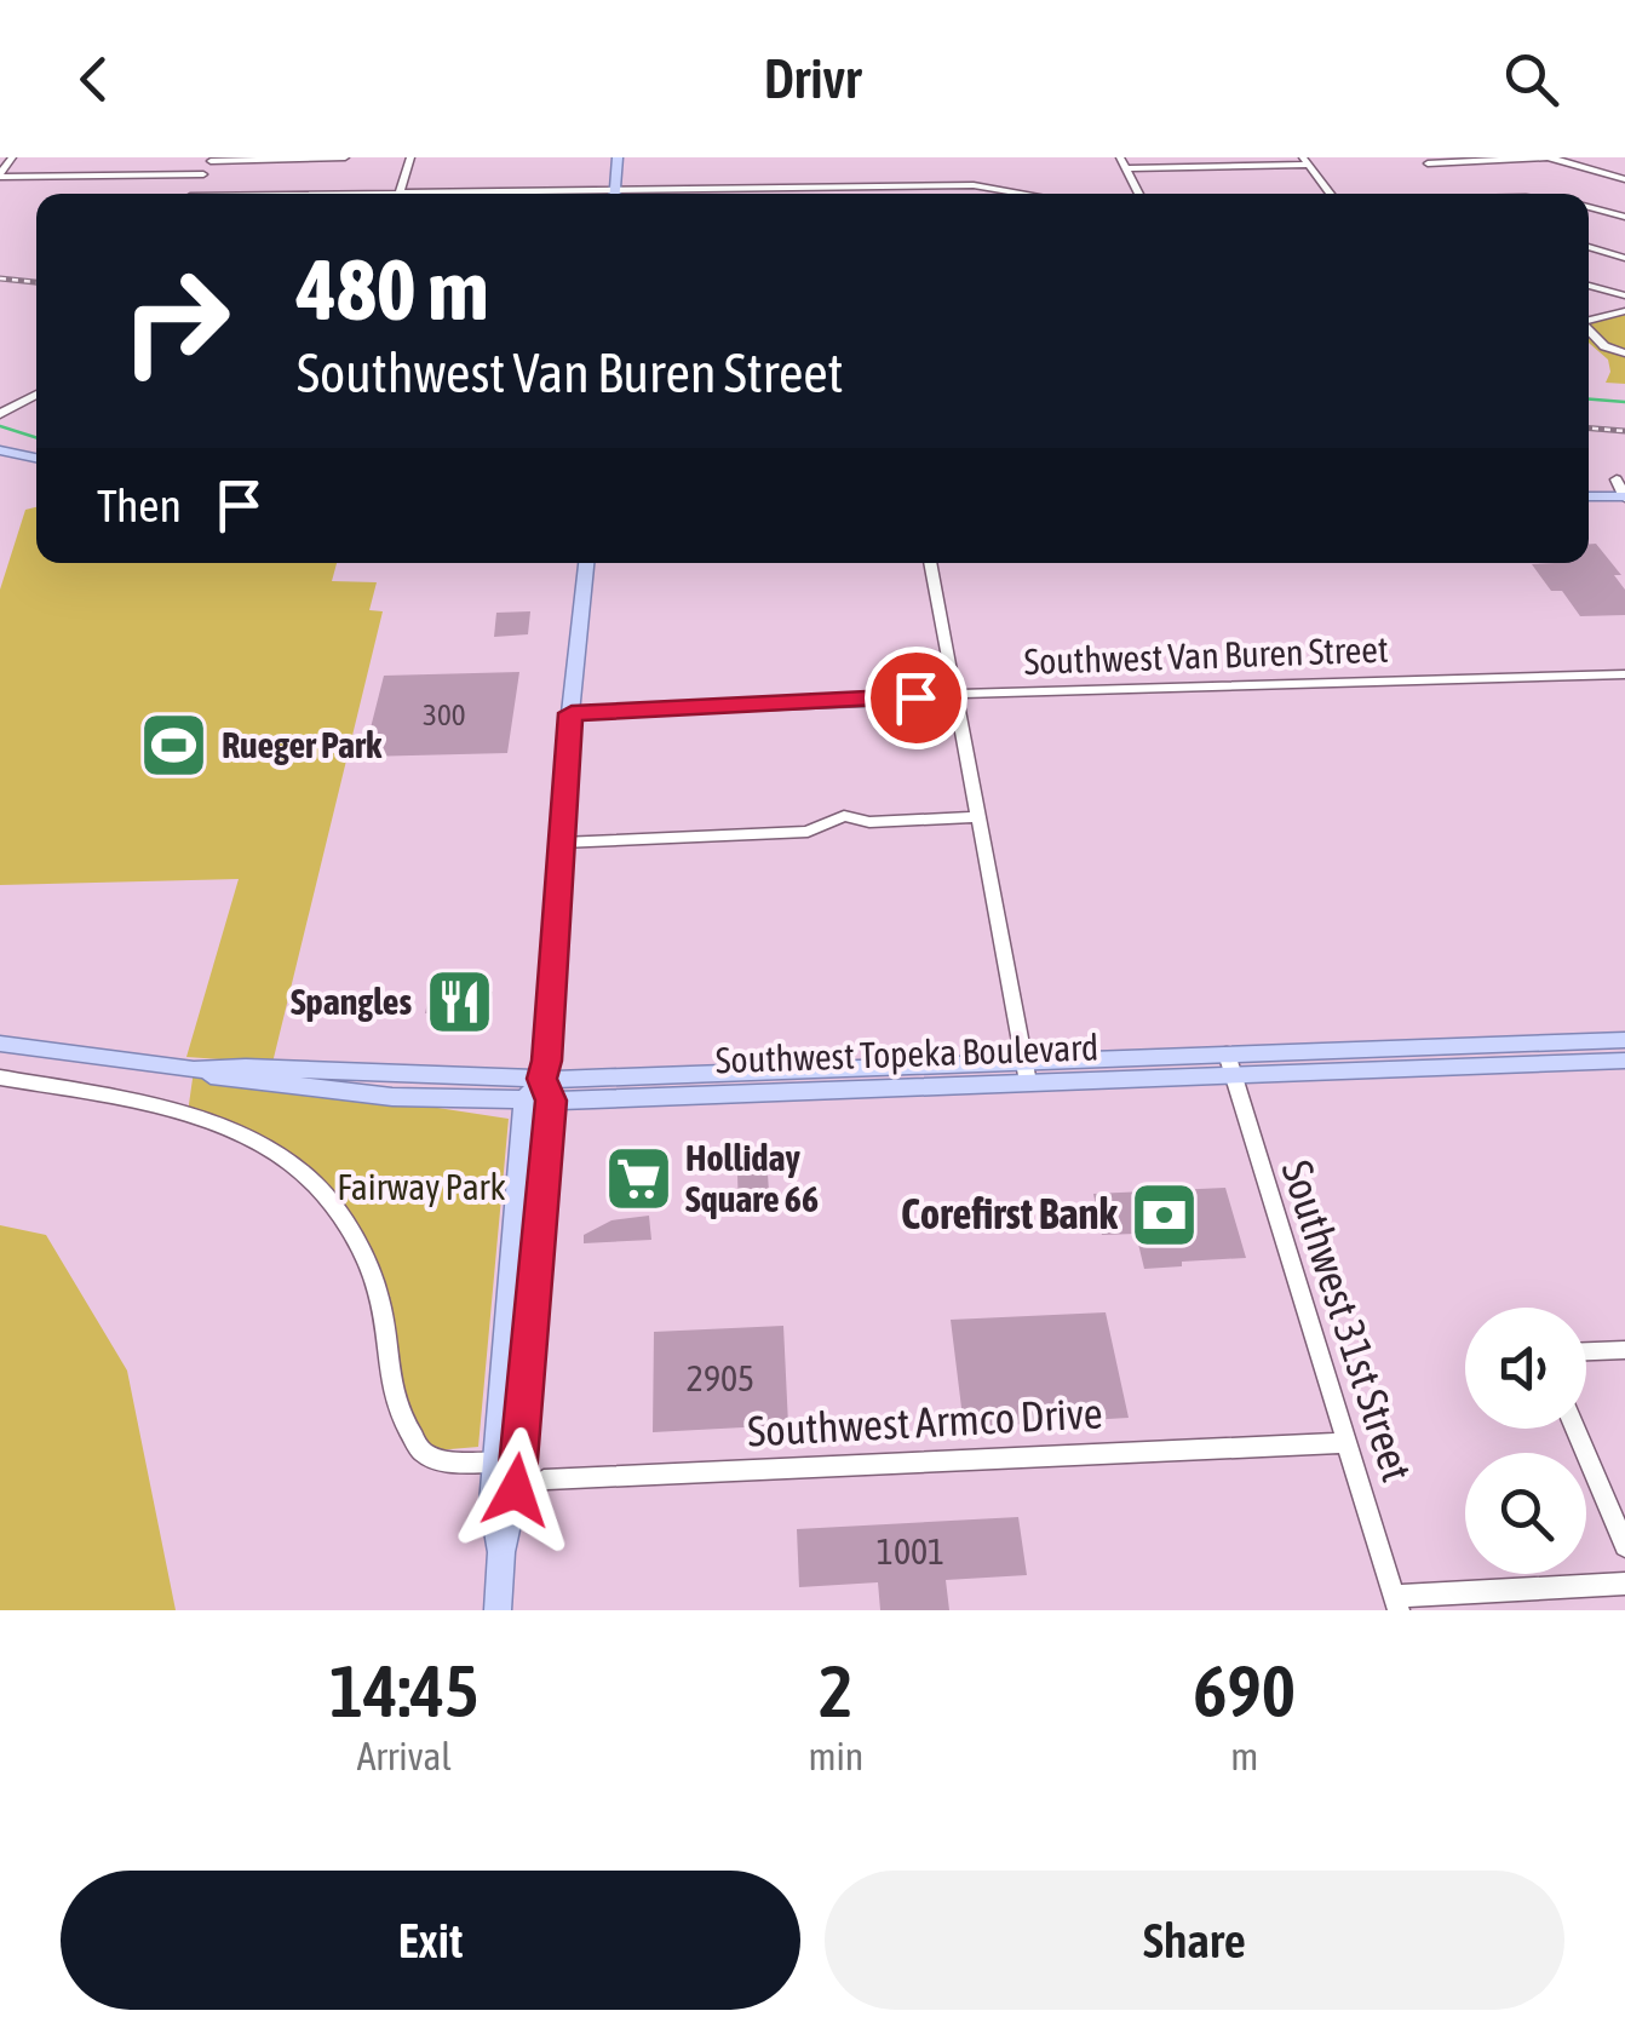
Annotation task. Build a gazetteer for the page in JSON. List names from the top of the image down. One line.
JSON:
{"streets":{"main road":["Southwest Topeka Boulevard"],"street":["Southwest Van Buren Street","Southwest 31st Street","Southwest Armco Drive"]},"crossings":[["Southwest Topeka Boulevard","Southwest 31st Street"],["Southwest 31st Street","Southwest Armco Drive"]],"parks":["Fairway Park"],"places":{"sports":["Rueger Park"],"restaurant":["Spangles"],"supermarket":["Holliday Square 66"],"bank":["Corefirst Bank"]},"house_numbers":["300","2905","1001"],"page":{"header":"Drivr","turn":["480 m","Southwest Van Buren Street"],"then":"Then","eta":["14:45","Arrival","2","min","690","m"],"buttons":["Exit","Share"]}}
